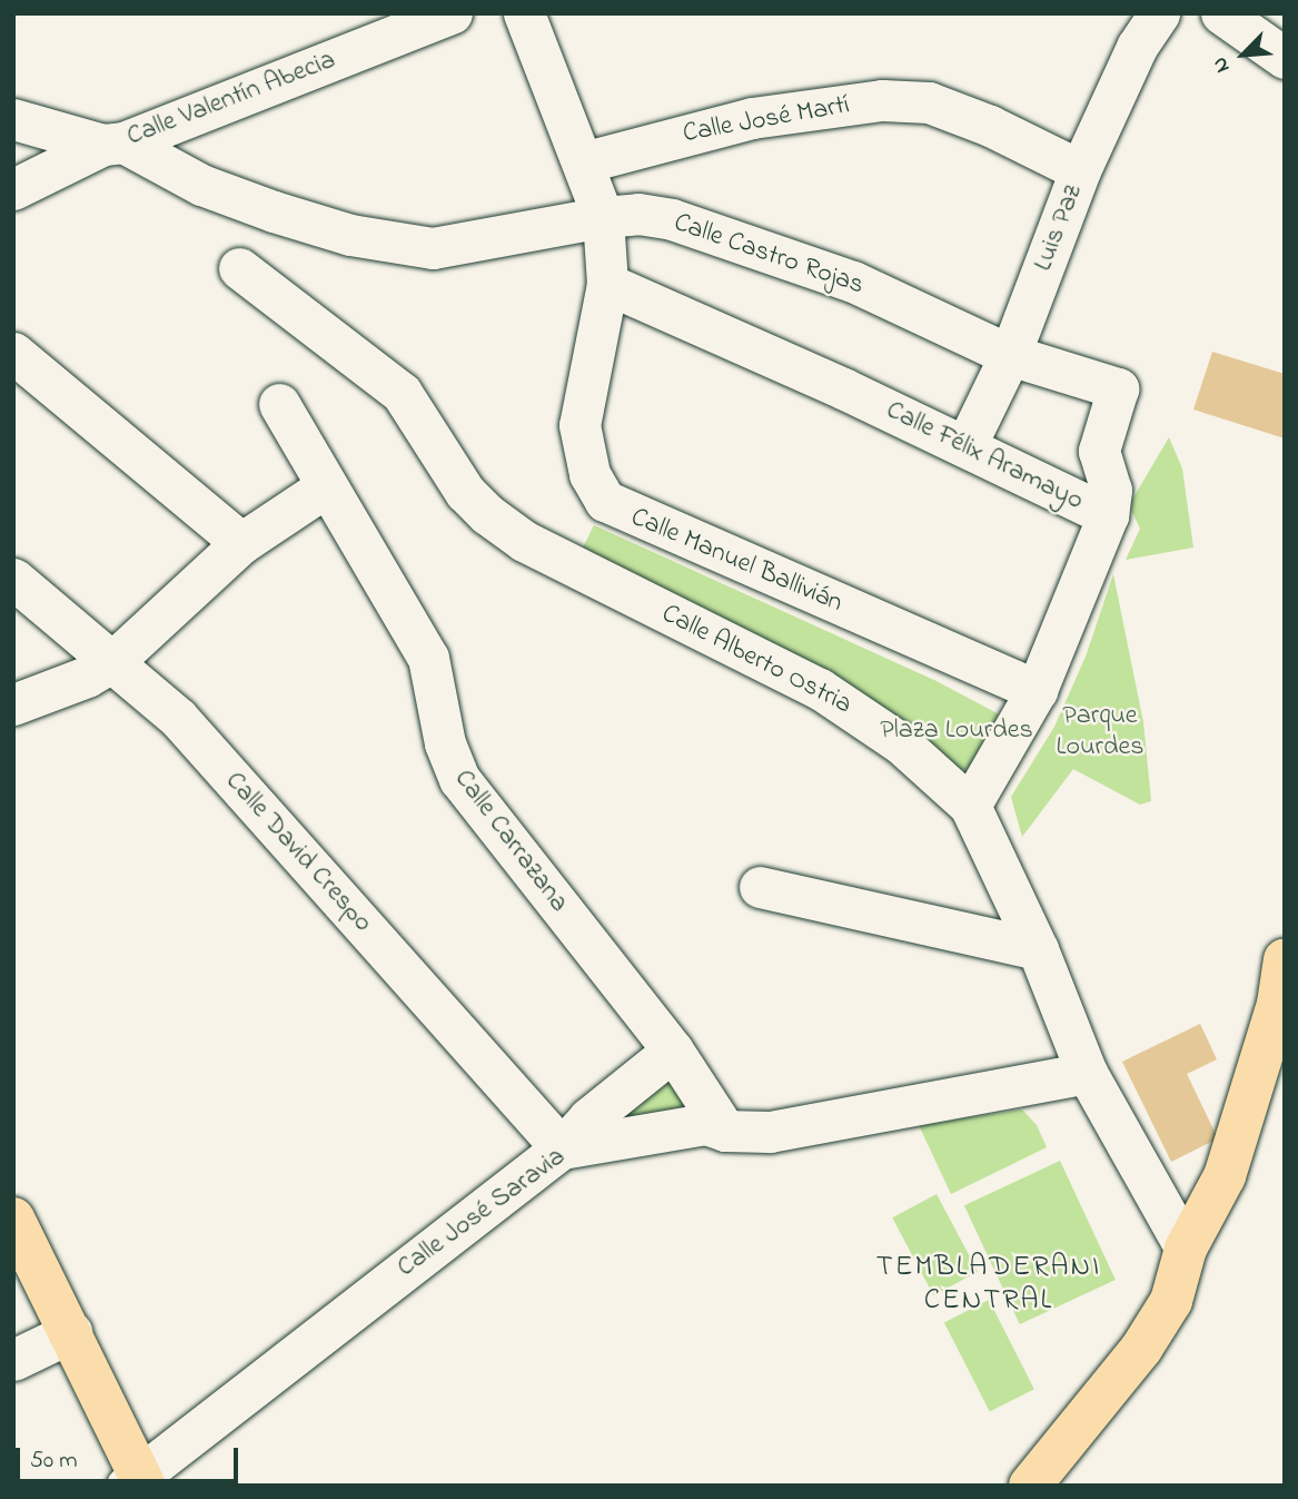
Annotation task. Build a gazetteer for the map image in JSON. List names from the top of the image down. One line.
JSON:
{"streets":{"street":["Calle Valentín Abecia","Calle José Martí","Luis Paz","Calle Castro Rojas","Calle Félix Aramayo","Calle Manuel Ballivián","Calle Alberto Ostria","Calle Carrazana","Calle David Crespo","Calle José Saravia"]},"crossings":[["Calle Valentín Abecia","Calle Castro Rojas"],["Calle José Martí","Luis Paz"],["Calle José Martí","Calle Manuel Ballivián"],["Luis Paz","Calle Castro Rojas"],["Luis Paz","Calle Félix Aramayo"],["Calle Castro Rojas","Calle Félix Aramayo"],["Calle Castro Rojas","Calle Manuel Ballivián"],["Calle Félix Aramayo","Calle Manuel Ballivián"],["Calle Félix Aramayo","Calle Alberto Ostria"],["Calle Alberto Ostria","Calle José Saravia"],["Calle Carrazana","Calle José Saravia"],["Calle David Crespo","Calle José Saravia"]],"districts":["TEMBLADERANI CENTRAL"],"parks":["Parque Lourdes","Plaza Lourdes"],"scale_bar":"50 m","north":"bottom left"}
